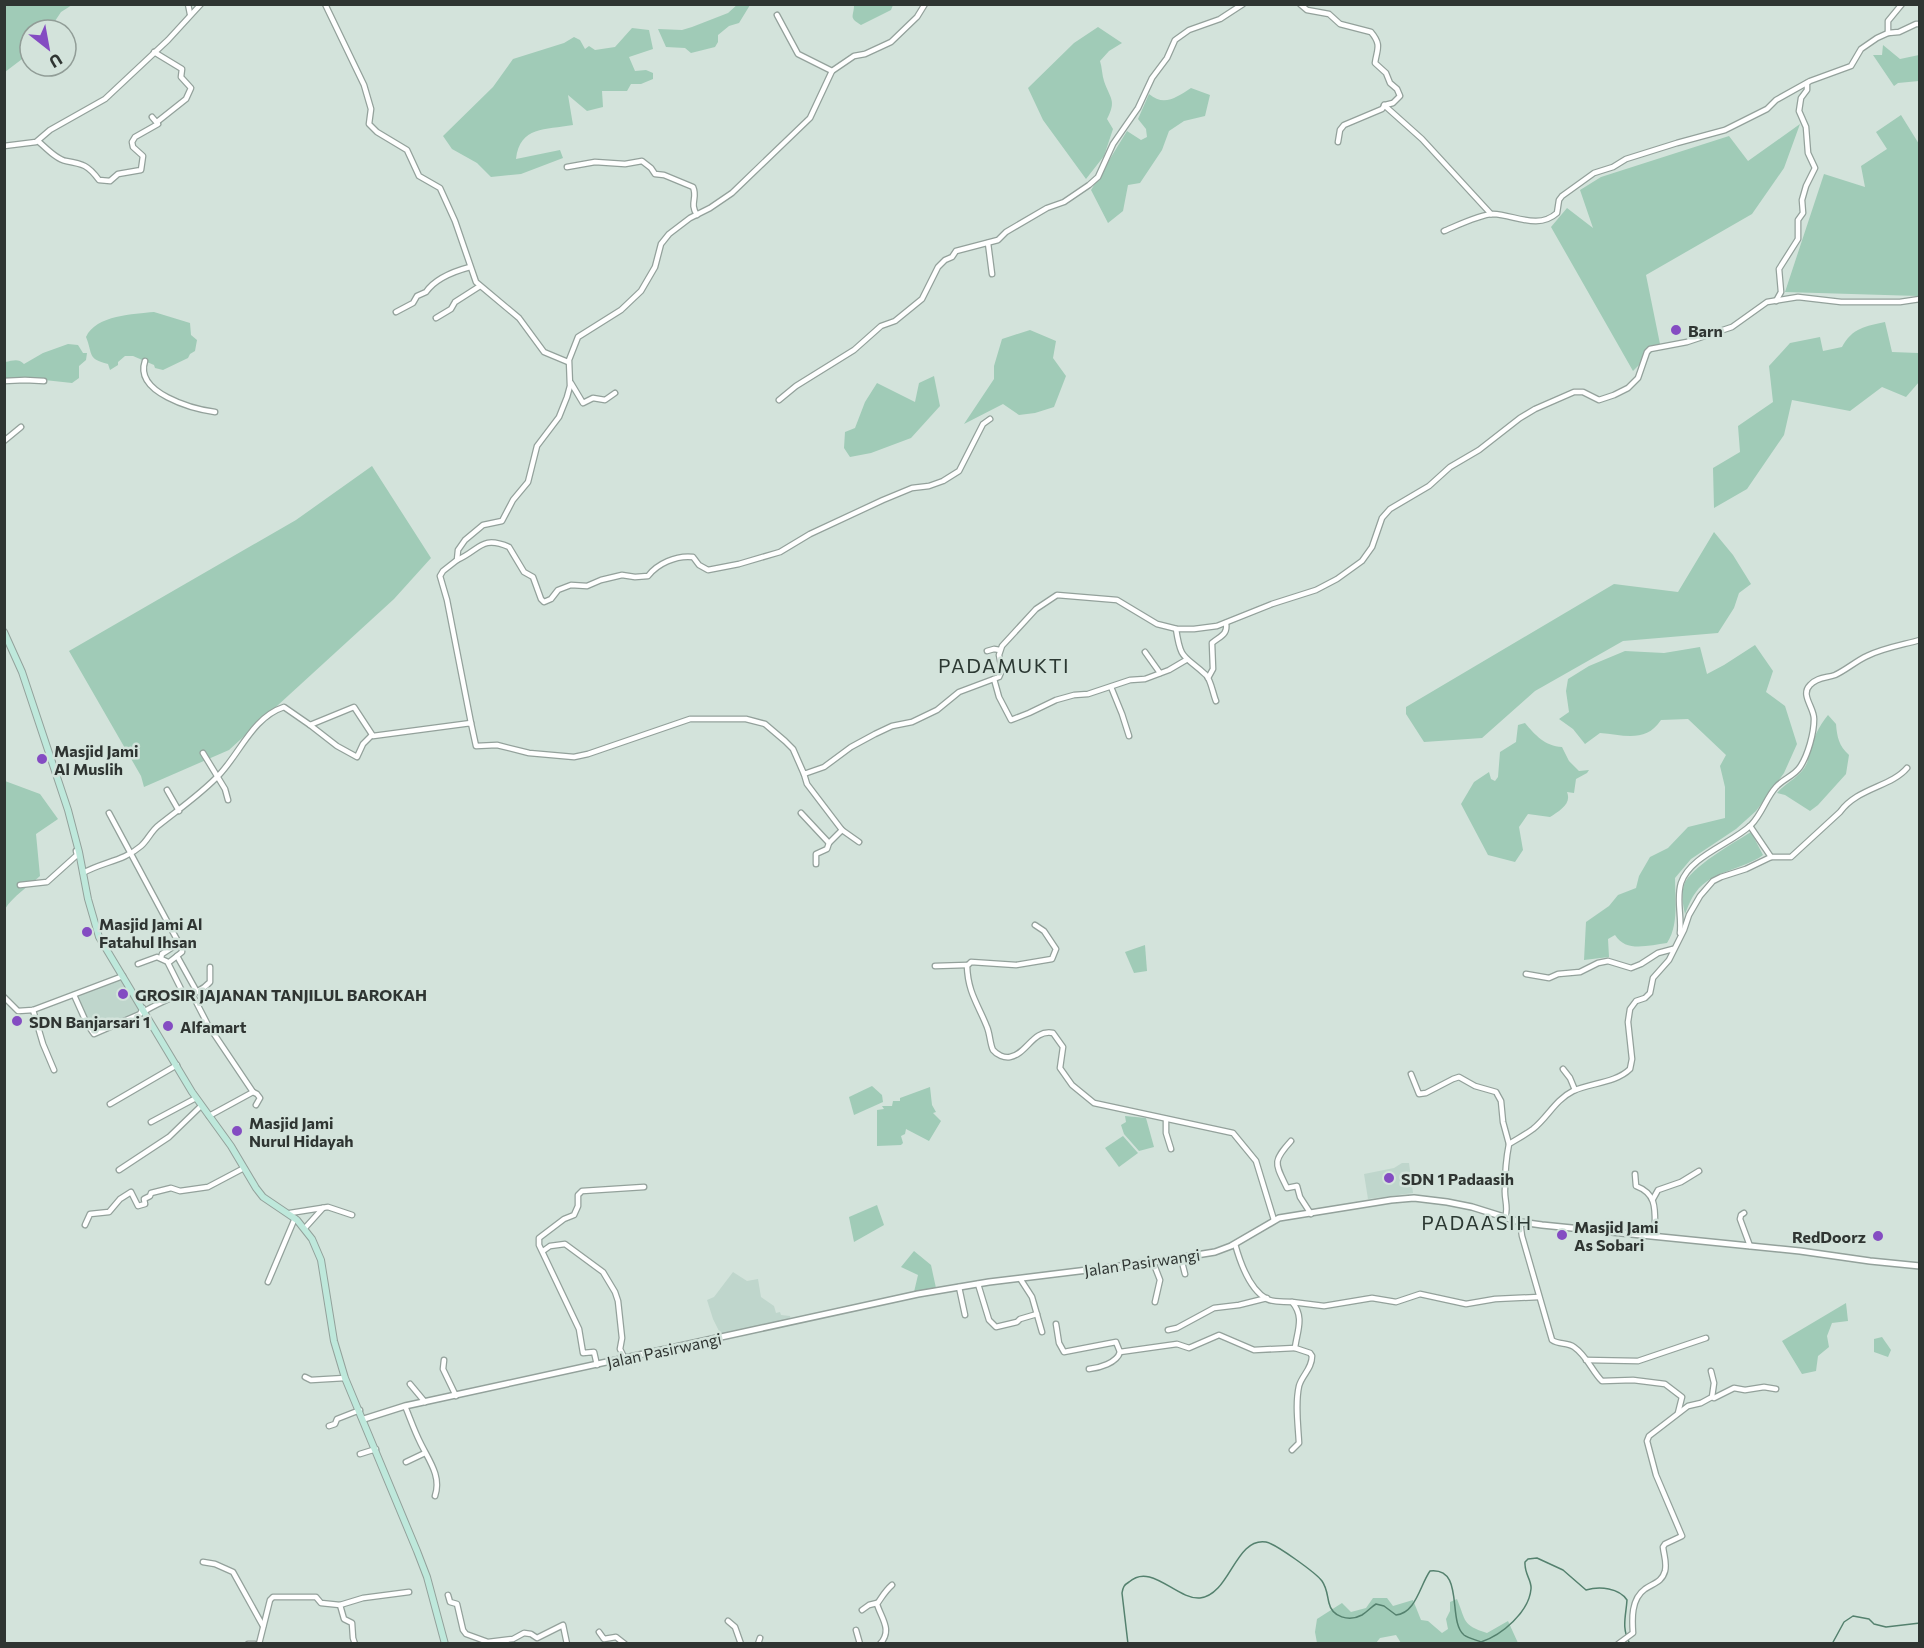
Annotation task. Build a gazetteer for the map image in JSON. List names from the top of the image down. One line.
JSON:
{"streets":{"street":["Jalan Pasirwangi"]},"districts":["PADAMUKTI","PADAASIH"],"places":["Barn","Masjid Jami Al Muslih","Masjid Jami Al Fatahul Ihsan","GROSIR JAJANAN TANJILUL BAROKAH","SDN Banjarsari 1","Alfamart","Masjid Jami Nurul Hidayah","SDN 1 Padaasih","Masjid Jami As Sobari","RedDoorz"],"north":"bottom right"}
